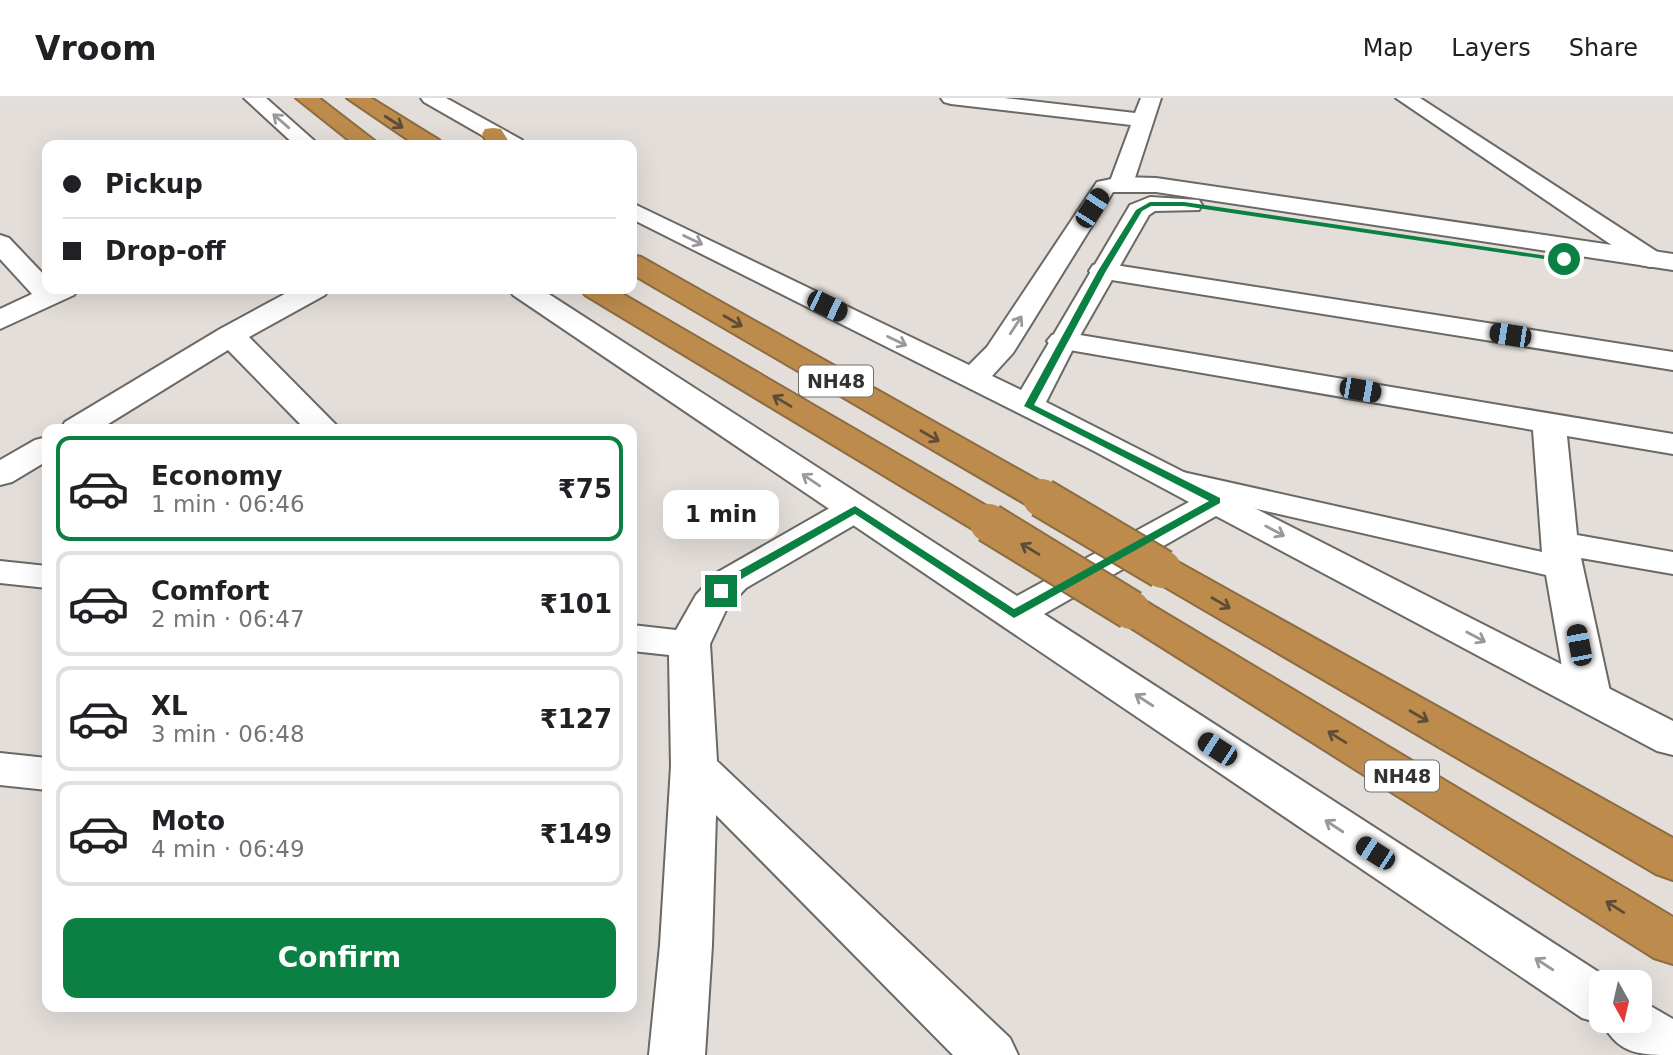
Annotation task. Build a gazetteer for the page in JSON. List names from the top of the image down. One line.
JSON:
{"streets":{"highway":["NH48"]},"north":"bottom","page":{"header":"Vroom","nav":["Map","Layers","Share"],"banner":["Pickup","Drop-off"],"list":[{"name":"Economy","note":"1 min · 06:46","value":"₹75"},{"name":"Comfort","note":"2 min · 06:47","value":"₹101"},{"name":"XL","note":"3 min · 06:48","value":"₹127"},{"name":"Moto","note":"4 min · 06:49","value":"₹149"}],"bubble":"1 min","buttons":"Confirm"}}
